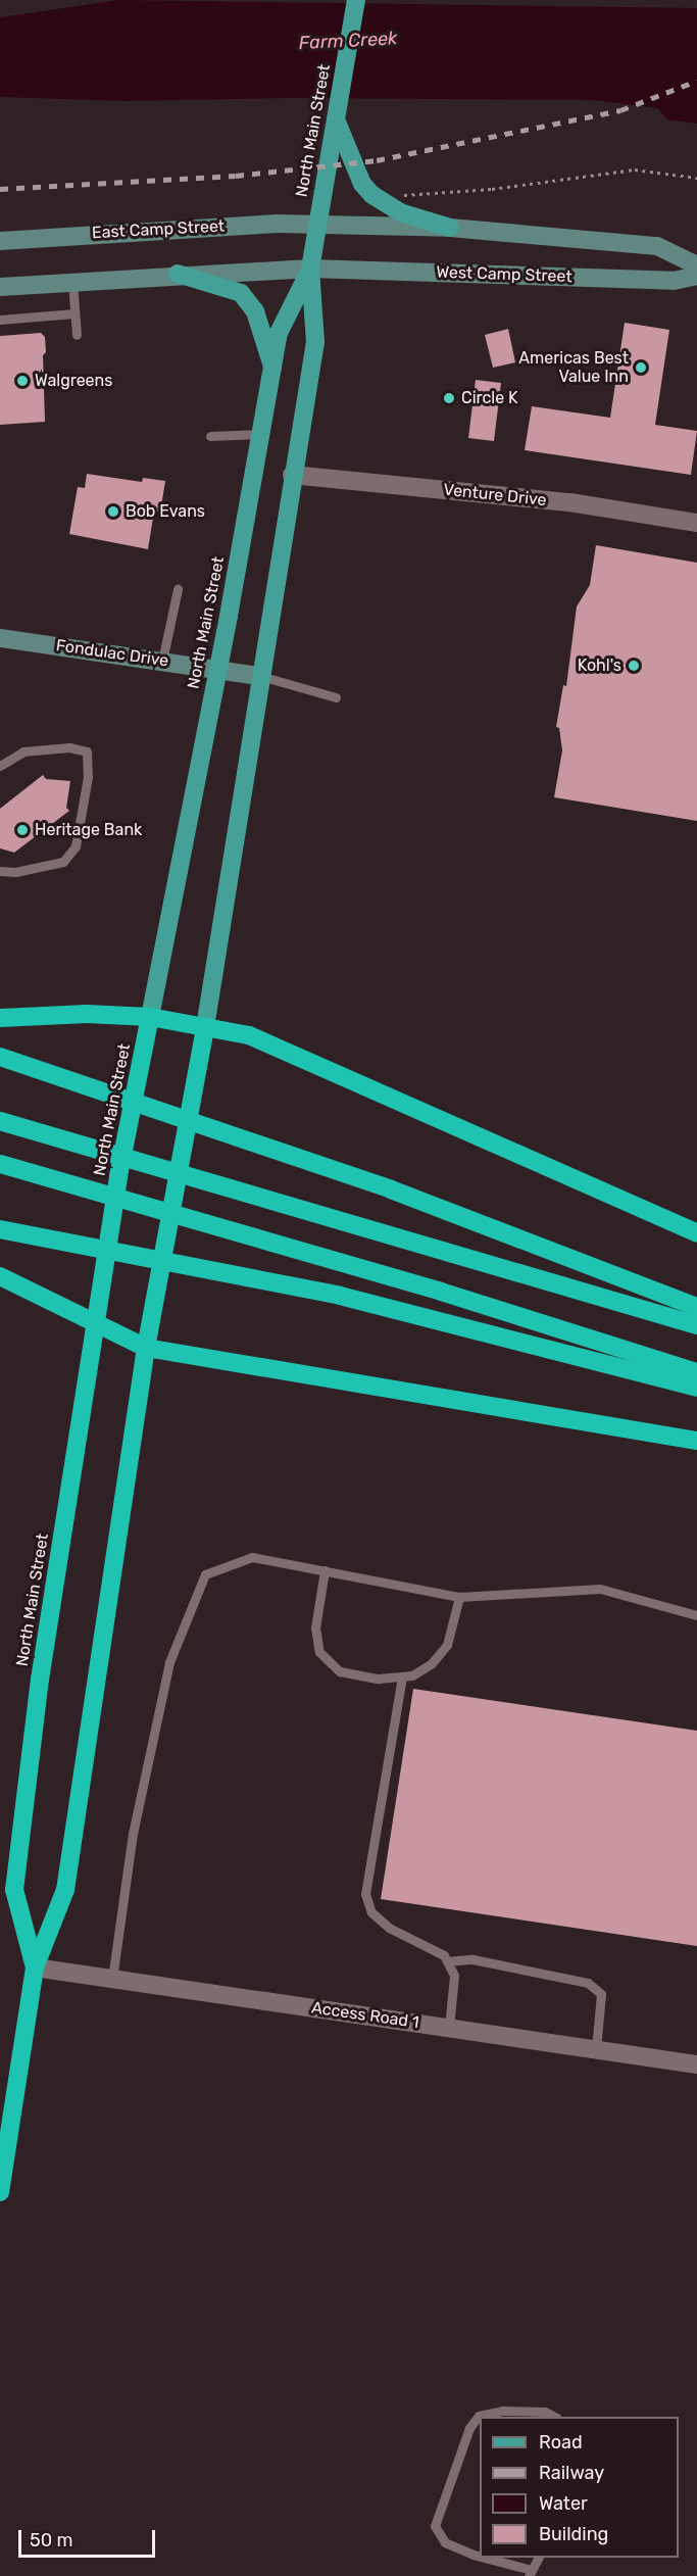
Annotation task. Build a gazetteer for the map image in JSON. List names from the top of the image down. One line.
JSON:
{"streets":{"highway":["North Main Street"],"main road":["East Camp Street","West Camp Street","Fondulac Drive"],"street":["Venture Drive","Access Road 1"]},"crossings":[["North Main Street","East Camp Street"],["North Main Street","West Camp Street"],["North Main Street","Venture Drive"],["North Main Street","Fondulac Drive"],["North Main Street","Access Road 1"]],"water":["Farm Creek"],"places":["Americas Best Value Inn","Walgreens","Circle K","Bob Evans","Kohl's","Heritage Bank"],"legend":["Road","Railway","Water","Building"],"scale_bar":"50 m"}
